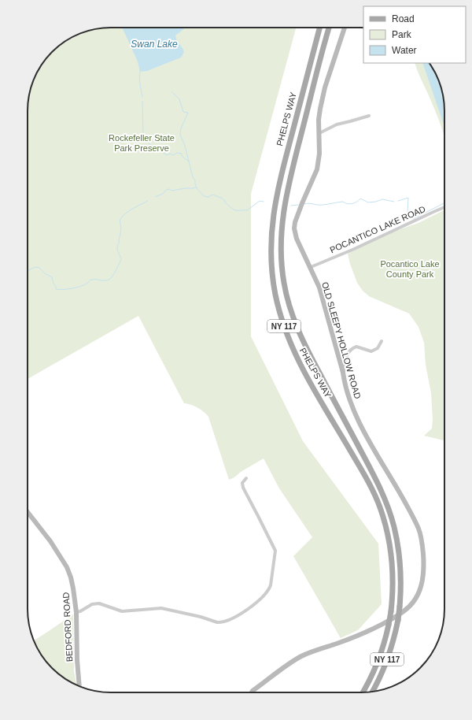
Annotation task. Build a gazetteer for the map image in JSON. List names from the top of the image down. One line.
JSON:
{"streets":{"main road":["PHELPS WAY","NY 117"],"street":["POCANTICO LAKE ROAD","OLD SLEEPY HOLLOW ROAD","BEDFORD ROAD"]},"crossings":[["POCANTICO LAKE ROAD","OLD SLEEPY HOLLOW ROAD"]],"water":["Swan Lake"],"parks":["Rockefeller State Park Preserve","Pocantico Lake County Park"],"legend":["Road","Park","Water"]}
